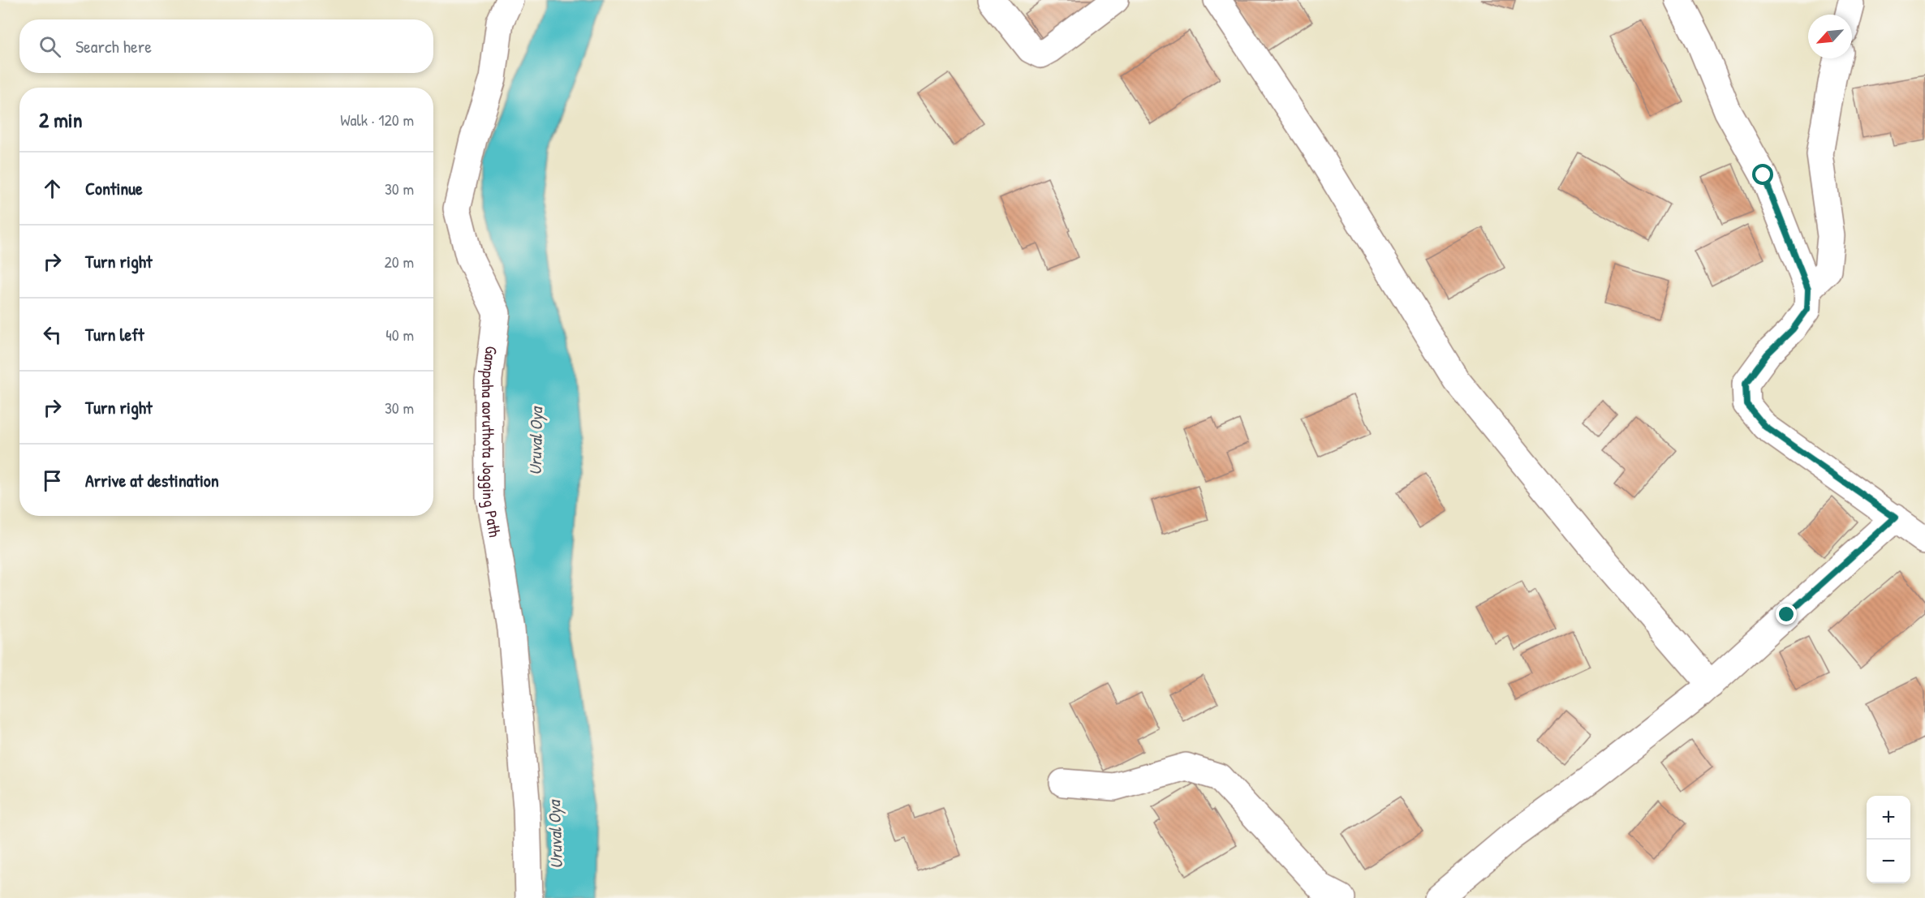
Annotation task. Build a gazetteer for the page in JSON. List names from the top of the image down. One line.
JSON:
{"streets":{"street":["Gampaha aoruthota Jogging Path"]},"water":["Uruval Oya"],"north":"bottom left","page":{"search":"Search here","heading":["2 min","Walk · 120 m"],"list":[["Continue","30 m"],["Turn right","20 m"],["Turn left","40 m"],["Turn right","30 m"],"Arrive at destination"],"map_buttons":["+","−"]}}
